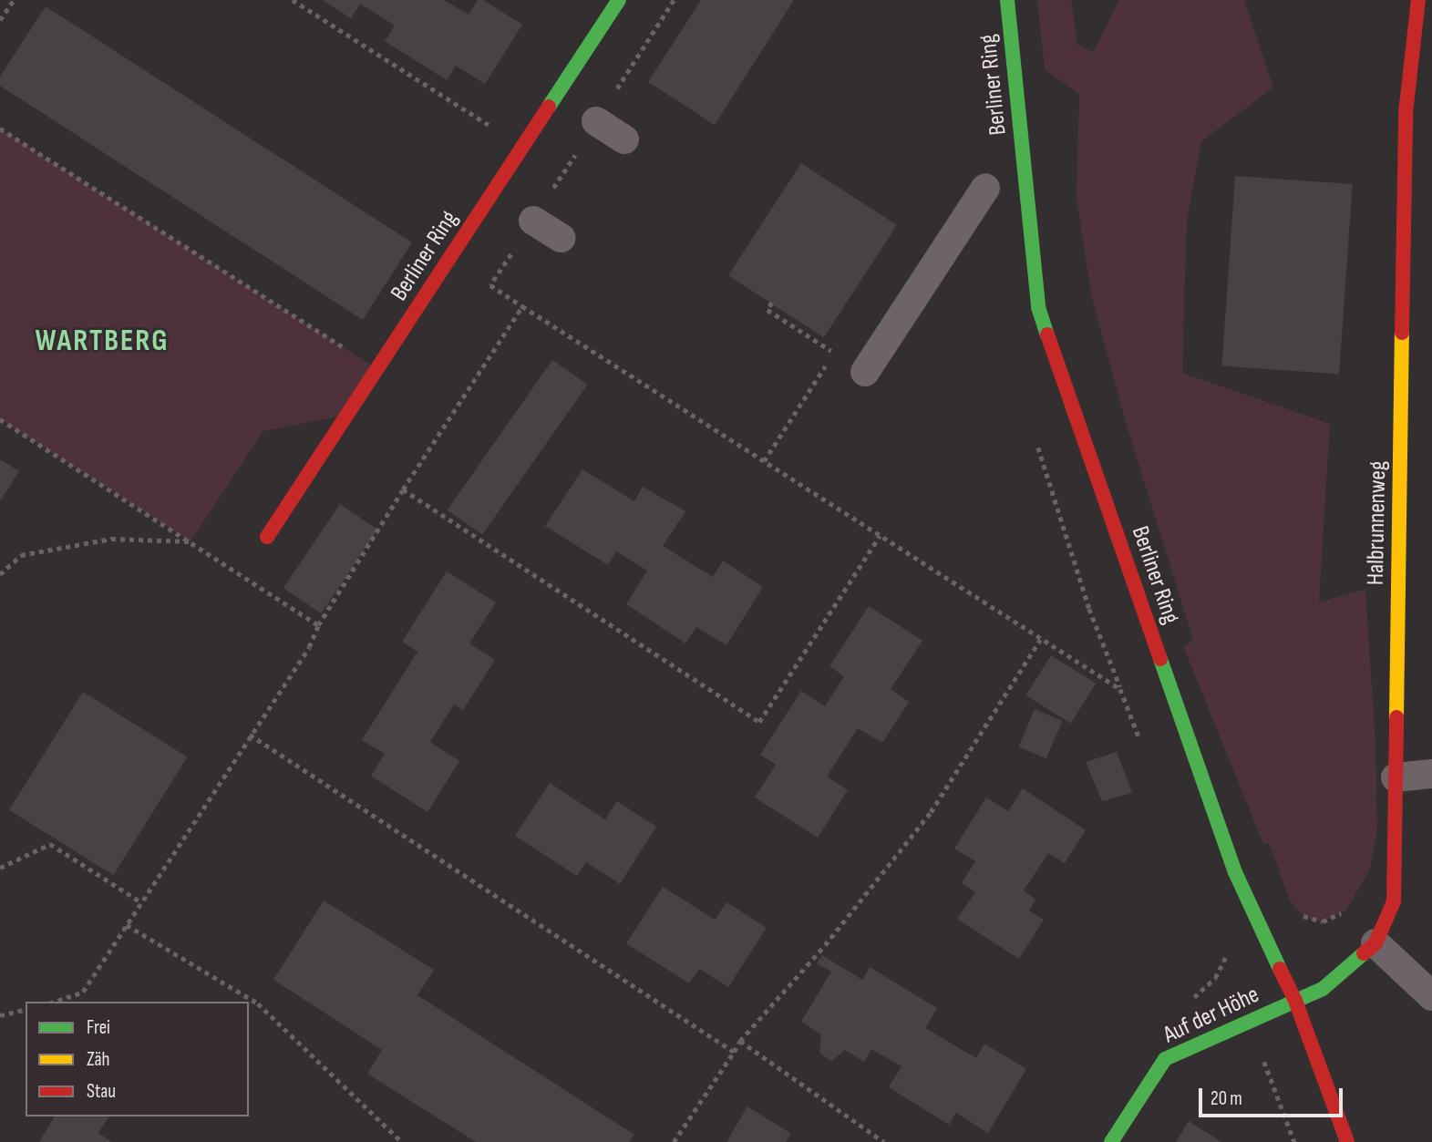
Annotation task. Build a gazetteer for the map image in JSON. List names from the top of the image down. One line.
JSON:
{"streets":{"street":["Berliner Ring","Halbrunnenweg","Auf der Höhe"]},"crossings":[["Berliner Ring","Halbrunnenweg"],["Berliner Ring","Auf der Höhe"],["Halbrunnenweg","Auf der Höhe"]],"districts":["WARTBERG"],"legend":["Frei","Zäh","Stau"],"scale_bar":"20 m"}
